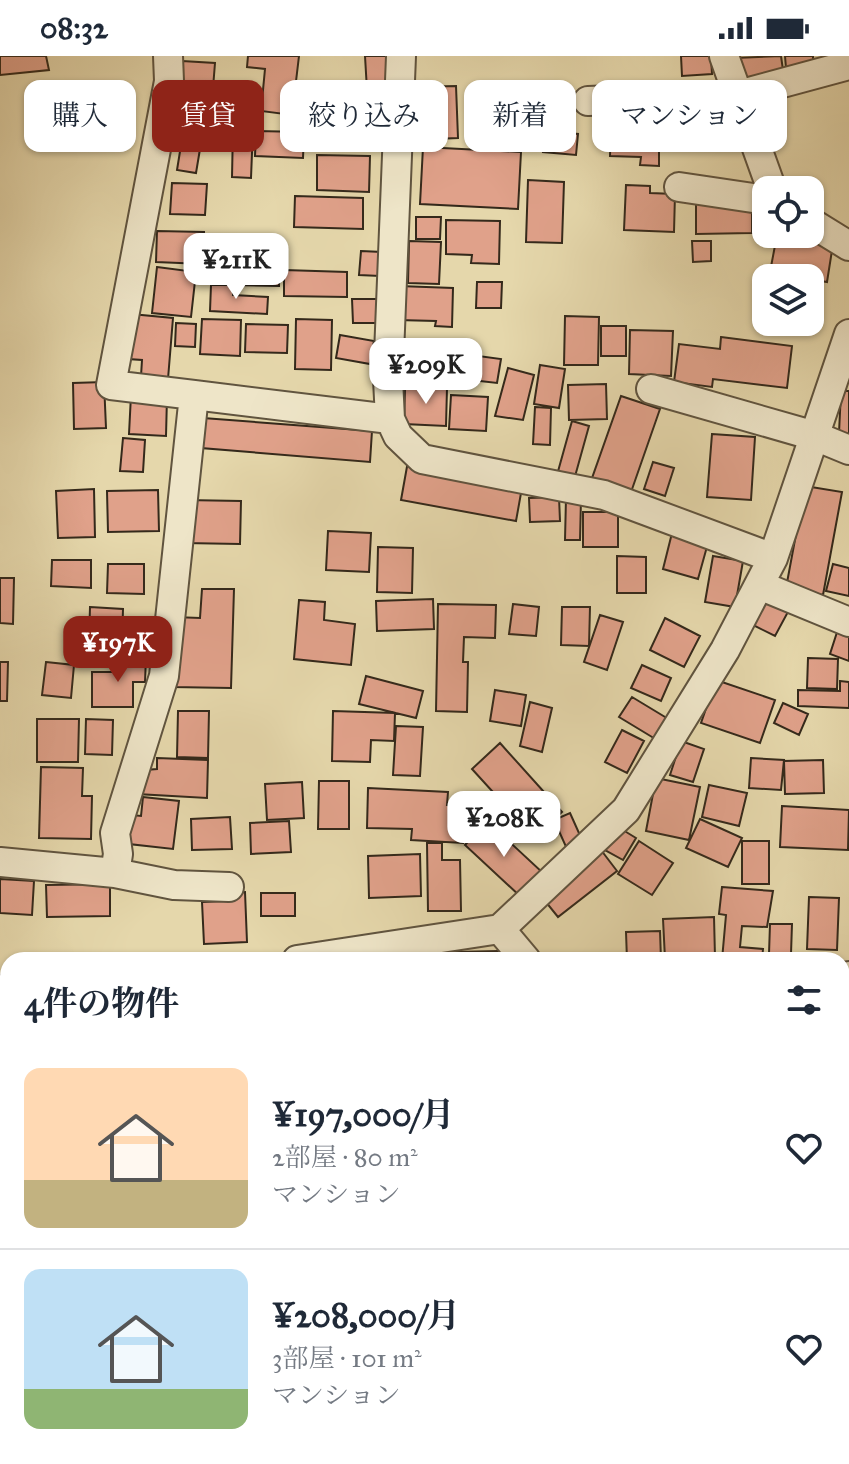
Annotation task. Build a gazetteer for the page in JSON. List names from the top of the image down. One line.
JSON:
{"page":{"status":"08:32","chip":["購入","賃貸","絞り込み","新着","マンション"],"price":["¥211K","¥209K","¥197K","¥208K"],"heading":"4件の物件","list":[{"name":"¥197,000/月","note":"2部屋 · 80 m² · マンション"},{"name":"¥208,000/月","note":"3部屋 · 101 m² · マンション"}]}}
